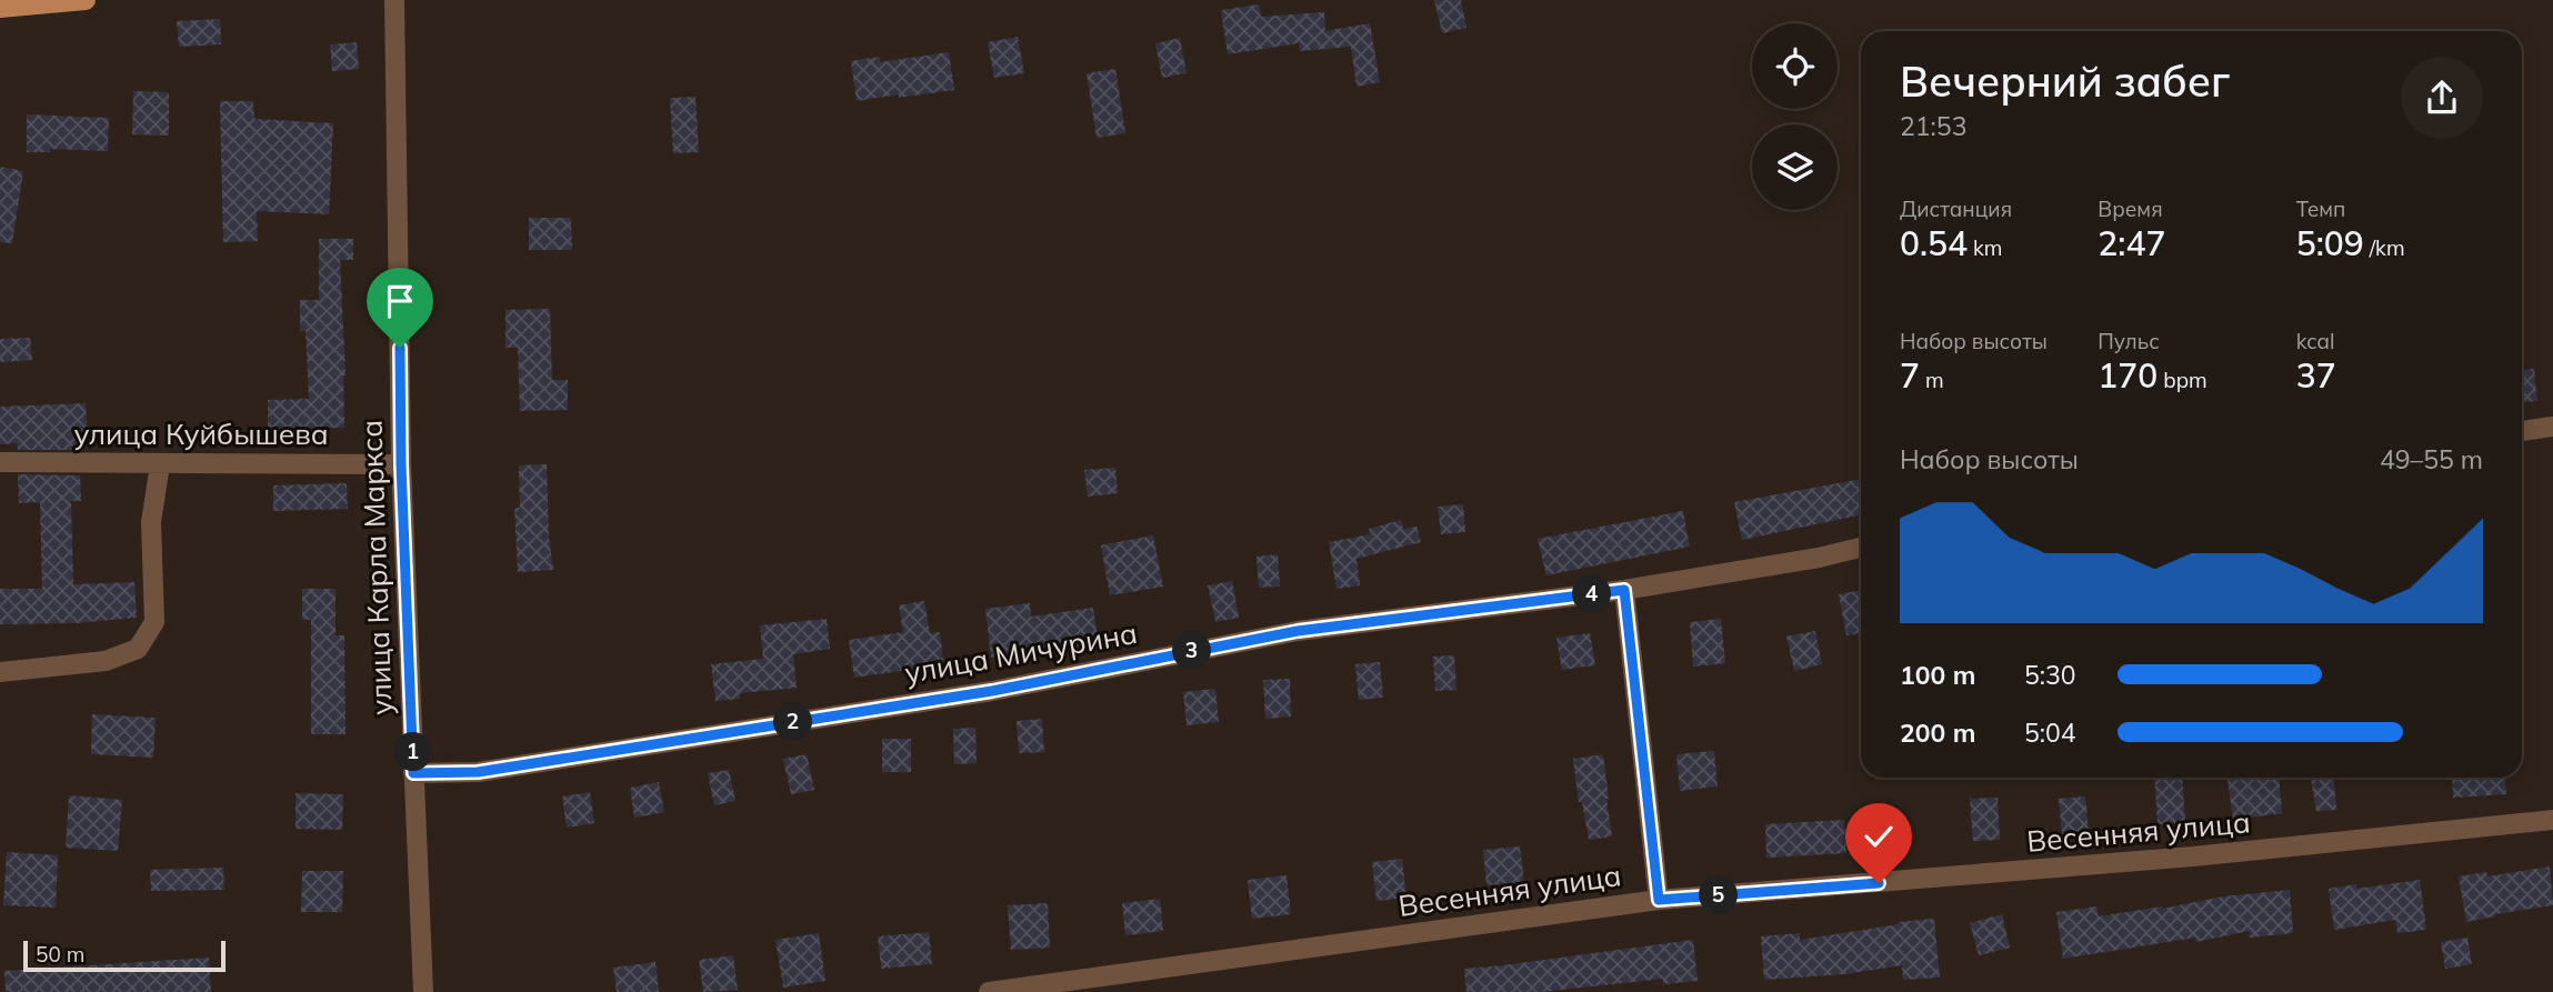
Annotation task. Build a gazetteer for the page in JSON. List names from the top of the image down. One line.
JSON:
{"streets":{"street":["улица Куйбышева","улица Карла Маркса","улица Мичурина","Весенняя улица"]},"crossings":[["улица Куйбышева","улица Карла Маркса"],["улица Карла Маркса","улица Мичурина"]],"scale_bar":"50 m","page":{"heading":["Вечерний забег","21:53"],"stats":[["Дистанция","0.54 km"],["Время","2:47"],["Темп","5:09 /km"],["Набор высоты","7 m"],["Пульс","170 bpm"],["kcal","37"]],"chart":["Набор высоты","49–55 m"],"pins":["4","3","2","1","5"],"list":[{"name":"100 m","note":"5:30"},{"name":"200 m","note":"5:04"}],"scale":"50 m"}}
